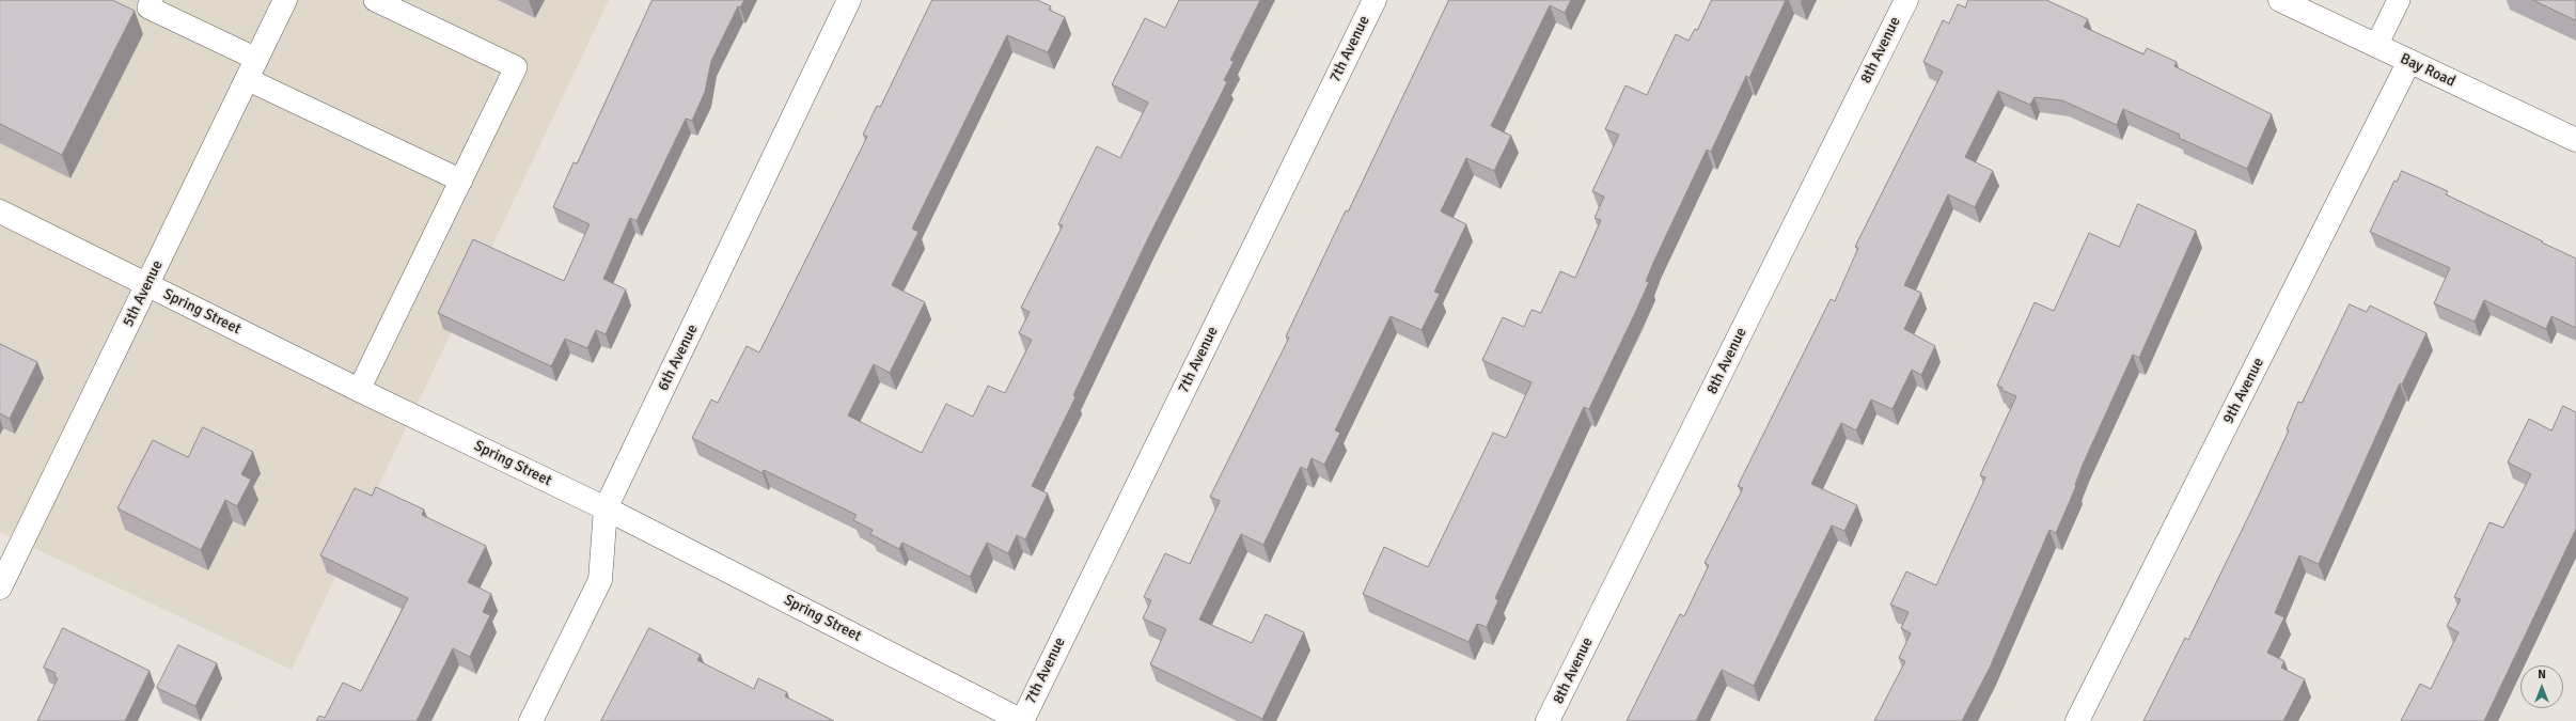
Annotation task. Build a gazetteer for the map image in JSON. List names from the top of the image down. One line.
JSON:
{"streets":{"street":["7th Avenue","8th Avenue","Bay Road","5th Avenue","Spring Street","6th Avenue","9th Avenue"]},"crossings":[["7th Avenue","Spring Street"],["Bay Road","9th Avenue"],["5th Avenue","Spring Street"],["Spring Street","6th Avenue"]],"north":"top"}
